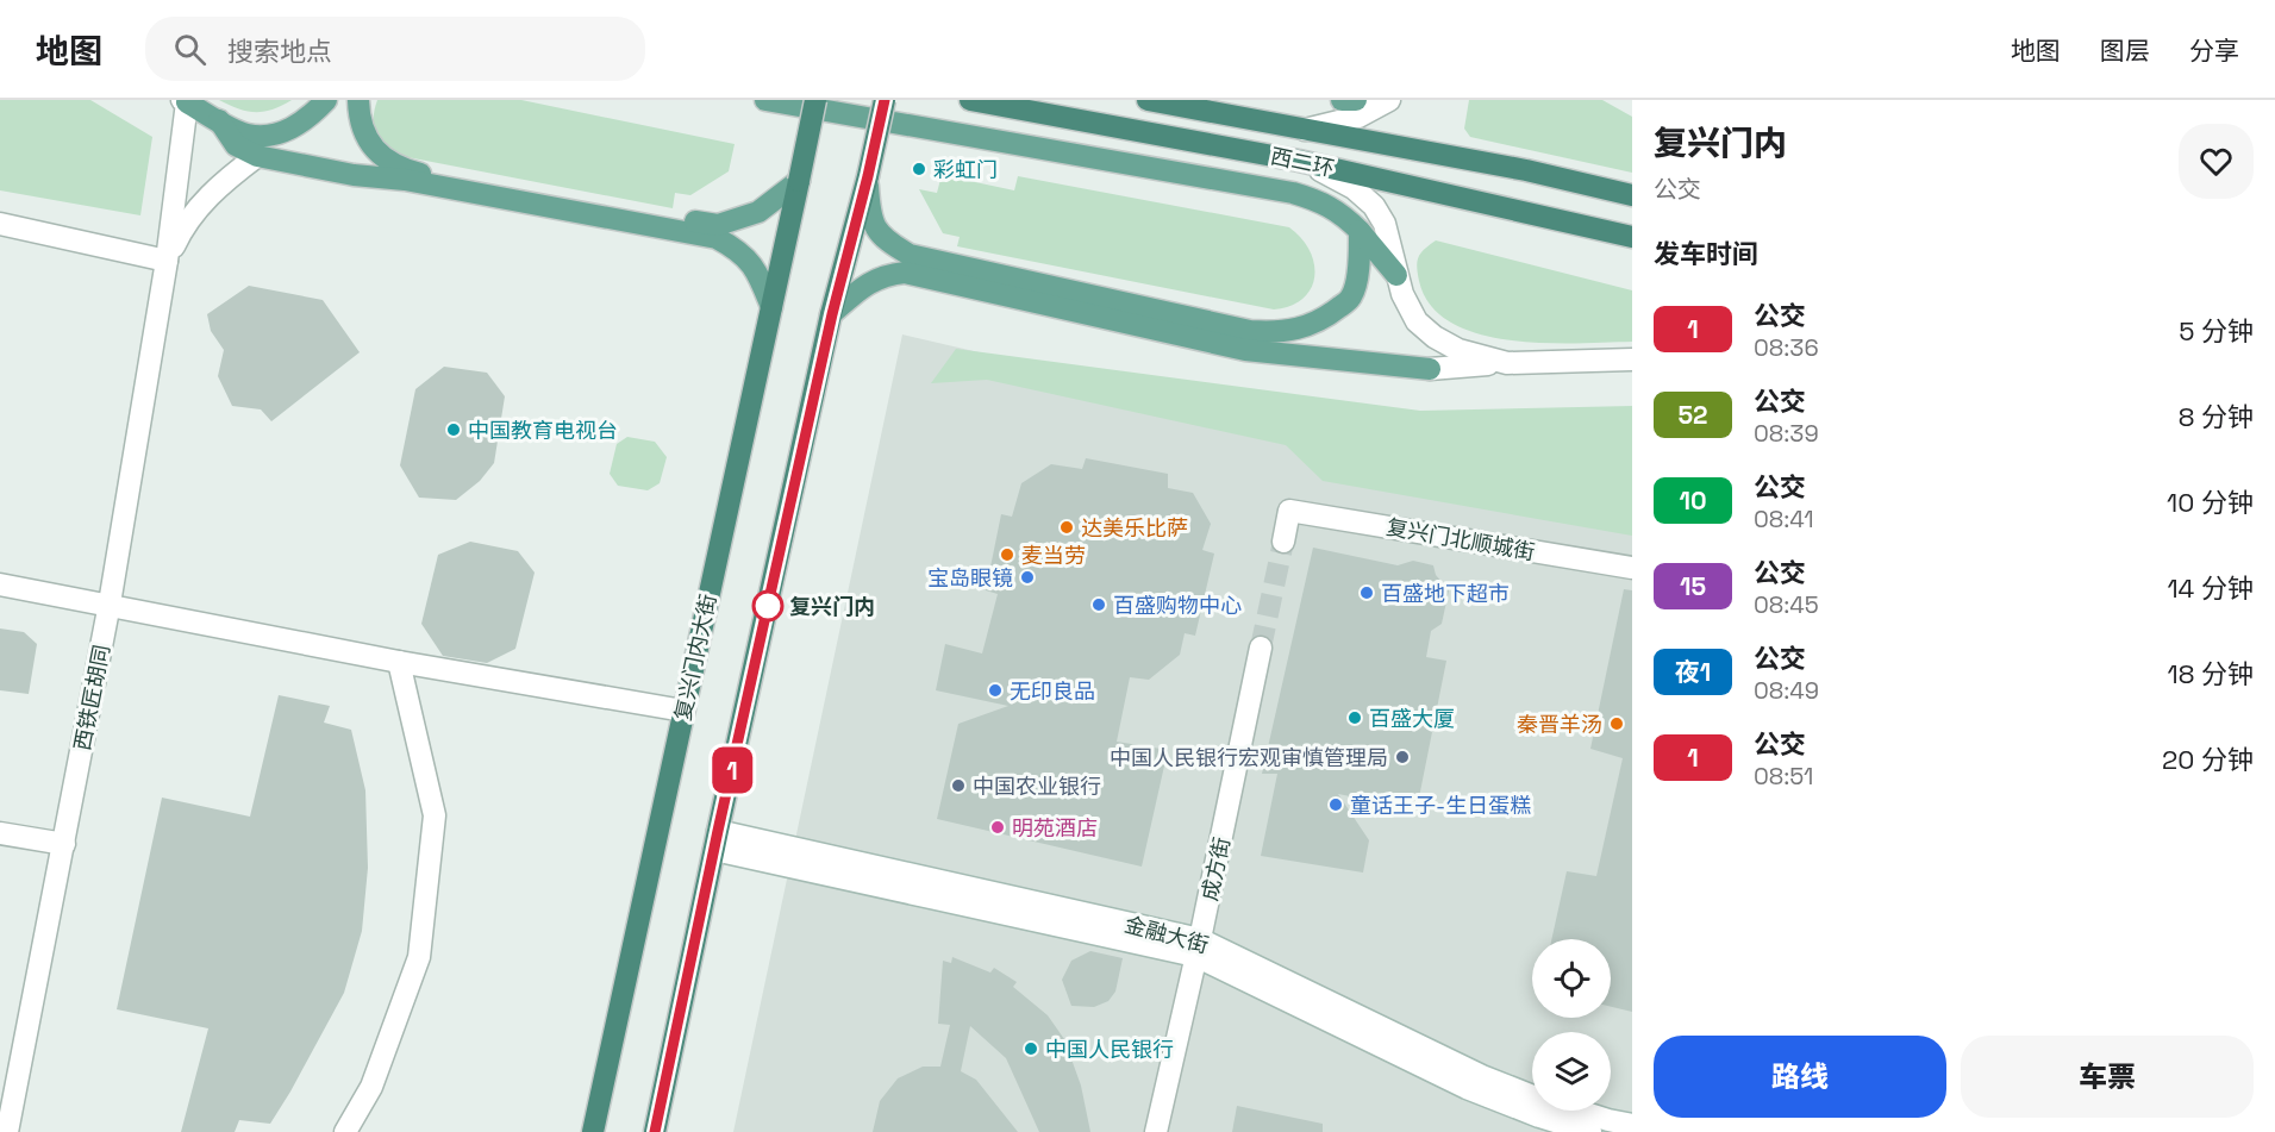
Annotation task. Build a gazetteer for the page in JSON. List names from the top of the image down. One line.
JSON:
{"streets":{"highway":["西二环","复兴门内大街"],"street":["复兴门北顺城街","西铁匠胡同","成方街","金融大街"]},"crossings":[["成方街","金融大街"]],"places":["彩虹门","中国教育电视台","达美乐比萨","麦当劳","宝岛眼镜","百盛地下超市","百盛购物中心","复兴门内","无印良品","百盛大厦","秦晋羊汤","中国人民银行宏观审慎管理局","中国农业银行","童话王子-生日蛋糕","明苑酒店","中国人民银行"],"lines":["bus line 1"],"page":{"header":"地图","search":"搜索地点","nav":["地图","图层","分享"],"on_map":"1","heading":[["复兴门内","公交"],"发车时间"],"list":[{"mark":"1","name":"公交","note":"08:36","value":"5 分钟"},{"mark":"52","name":"公交","note":"08:39","value":"8 分钟"},{"mark":"10","name":"公交","note":"08:41","value":"10 分钟"},{"mark":"15","name":"公交","note":"08:45","value":"14 分钟"},{"mark":"夜1","name":"公交","note":"08:49","value":"18 分钟"},{"mark":"1","name":"公交","note":"08:51","value":"20 分钟"}],"buttons":["路线","车票"]}}
